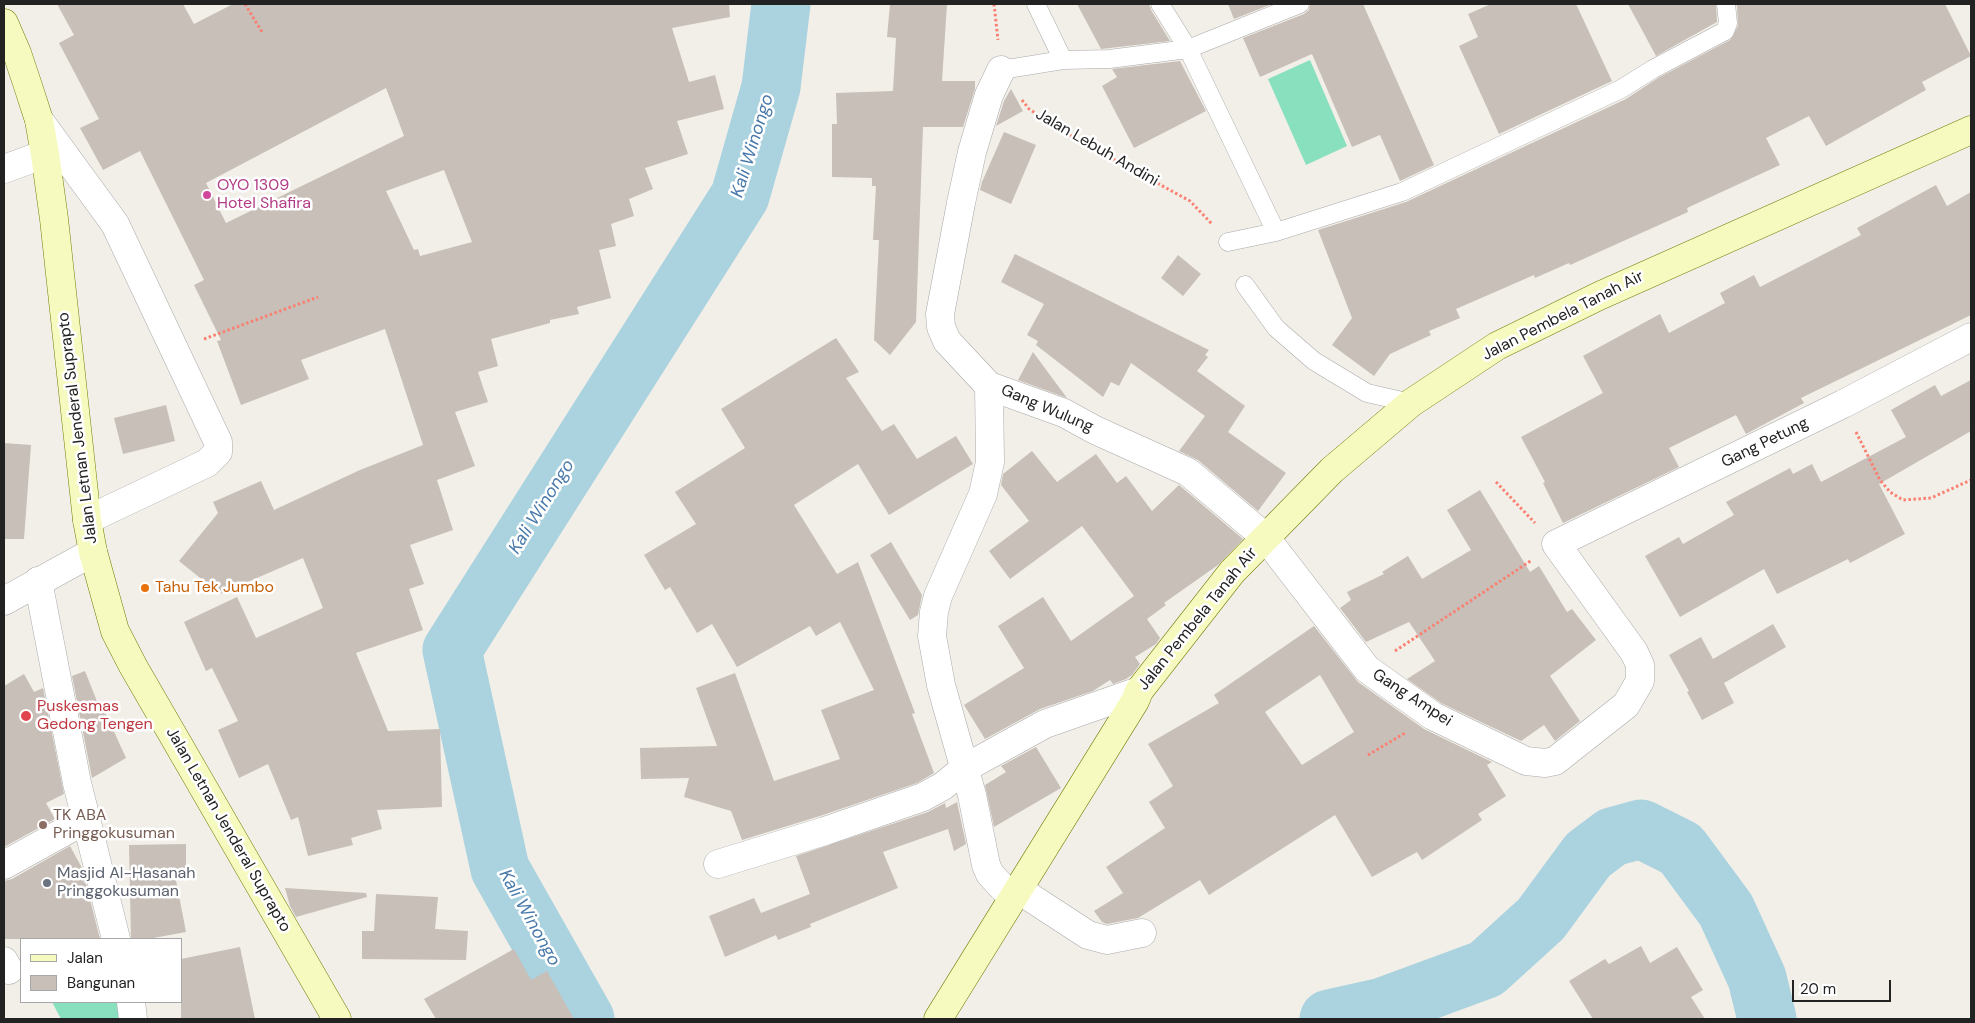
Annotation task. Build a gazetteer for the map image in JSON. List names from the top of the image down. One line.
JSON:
{"streets":{"main road":["Jalan Pembela Tanah Air","Jalan Letnan Jenderal Suprapto"],"street":["Gang Wulung","Gang Petung","Gang Ampei"],"path":["Jalan Lebuh Andini"]},"crossings":[["Jalan Lebuh Andini","Gang Wulung"],["Jalan Pembela Tanah Air","Gang Wulung"],["Jalan Pembela Tanah Air","Gang Ampei"],["Gang Wulung","Gang Ampei"],["Gang Petung","Gang Ampei"]],"water":["Kali Winongo"],"places":["OYO 1309 Hotel Shafira","Tahu Tek Jumbo","Puskesmas Gedong Tengen","TK ABA Pringgokusuman","Masjid Al-Hasanah Pringgokusuman"],"legend":["Jalan","Bangunan"],"scale_bar":"20 m"}
